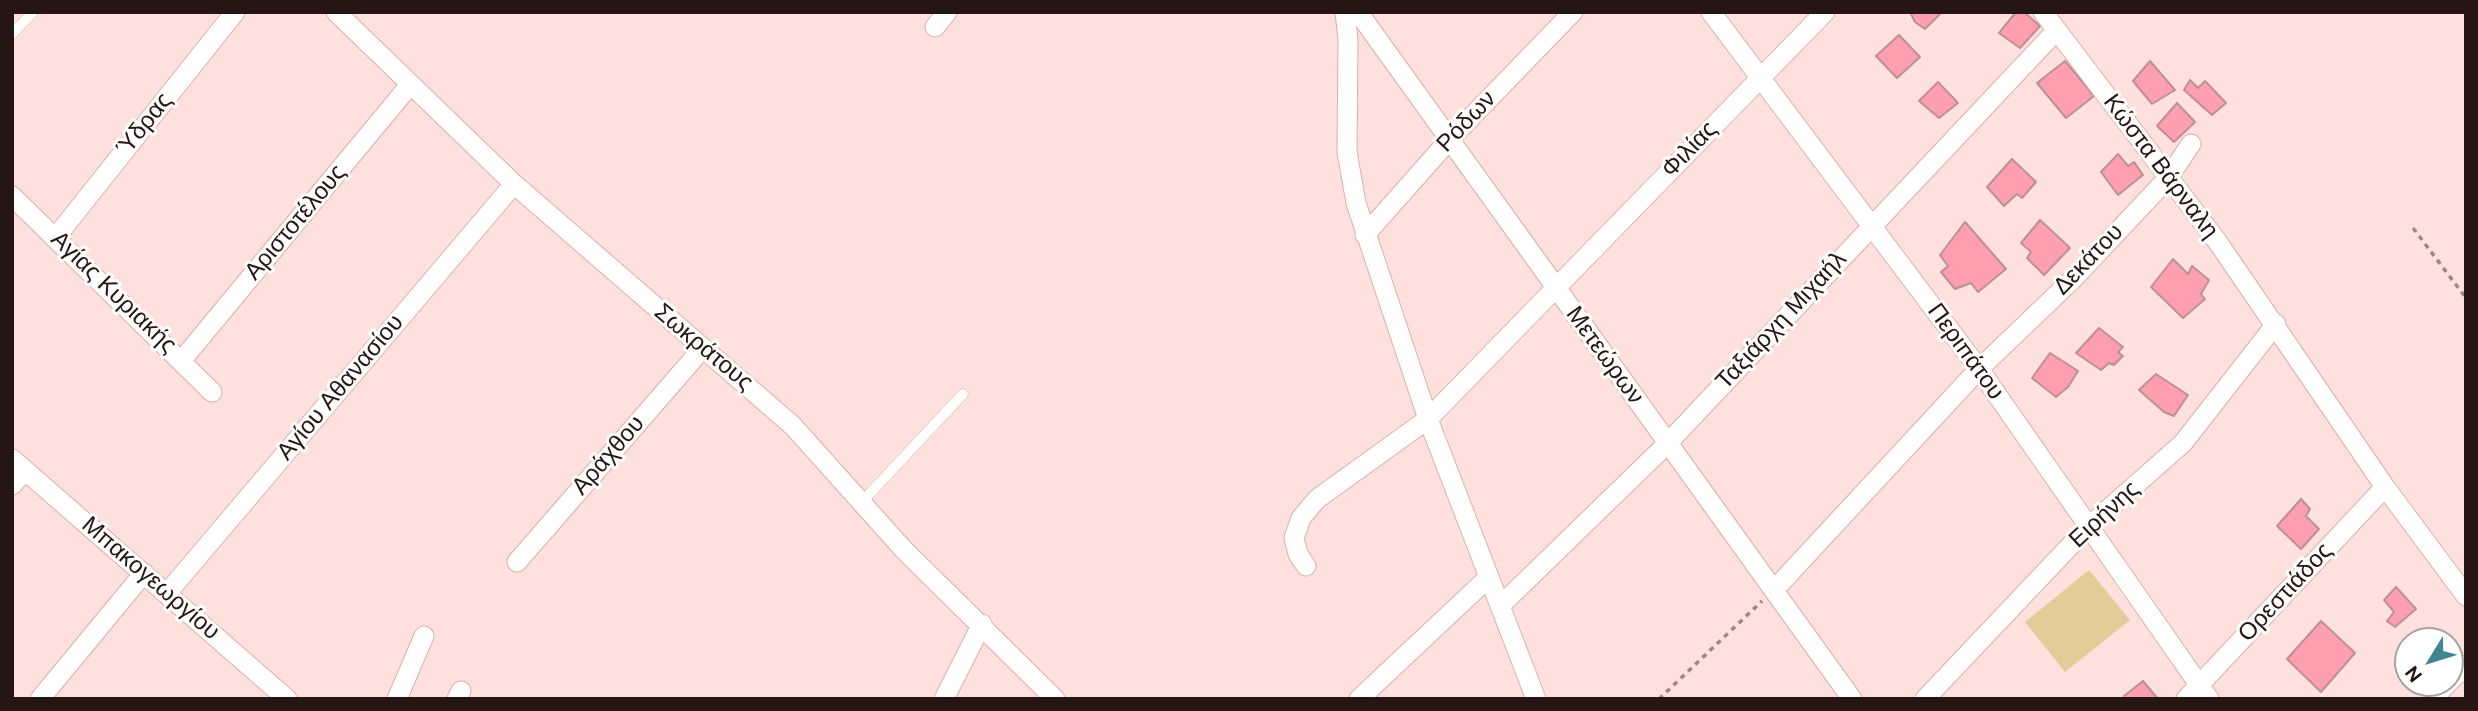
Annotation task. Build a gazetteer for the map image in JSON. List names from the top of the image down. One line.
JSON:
{"streets":{"street":["Ρόδων","Ύδρας","Φιλίας","Κώστα Βάρναλη","Αριστοτέλους","Δεκάτου","Αγίας Κυριακής","Ταξιάρχη Μιχαήλ","Σωκράτους","Περιπάτου","Μετεώρων","Αγίου Αθανασίου","Αράχθου","Ειρήνης","Μπακογεωργίου","Ορεστιάδος"]},"crossings":[["Ρόδων","Μετεώρων"],["Ύδρας","Αγίας Κυριακής"],["Φιλίας","Περιπάτου"],["Φιλίας","Μετεώρων"],["Κώστα Βάρναλη","Δεκάτου"],["Κώστα Βάρναλη","Ταξιάρχη Μιχαήλ"],["Κώστα Βάρναλη","Ειρήνης"],["Κώστα Βάρναλη","Ορεστιάδος"],["Αριστοτέλους","Αγίας Κυριακής"],["Αριστοτέλους","Σωκράτους"],["Δεκάτου","Περιπάτου"],["Δεκάτου","Μετεώρων"],["Ταξιάρχη Μιχαήλ","Περιπάτου"],["Ταξιάρχη Μιχαήλ","Μετεώρων"],["Σωκράτους","Αγίου Αθανασίου"],["Σωκράτους","Αράχθου"],["Περιπάτου","Ειρήνης"],["Περιπάτου","Ορεστιάδος"],["Αγίου Αθανασίου","Μπακογεωργίου"]],"north":"bottom left"}
